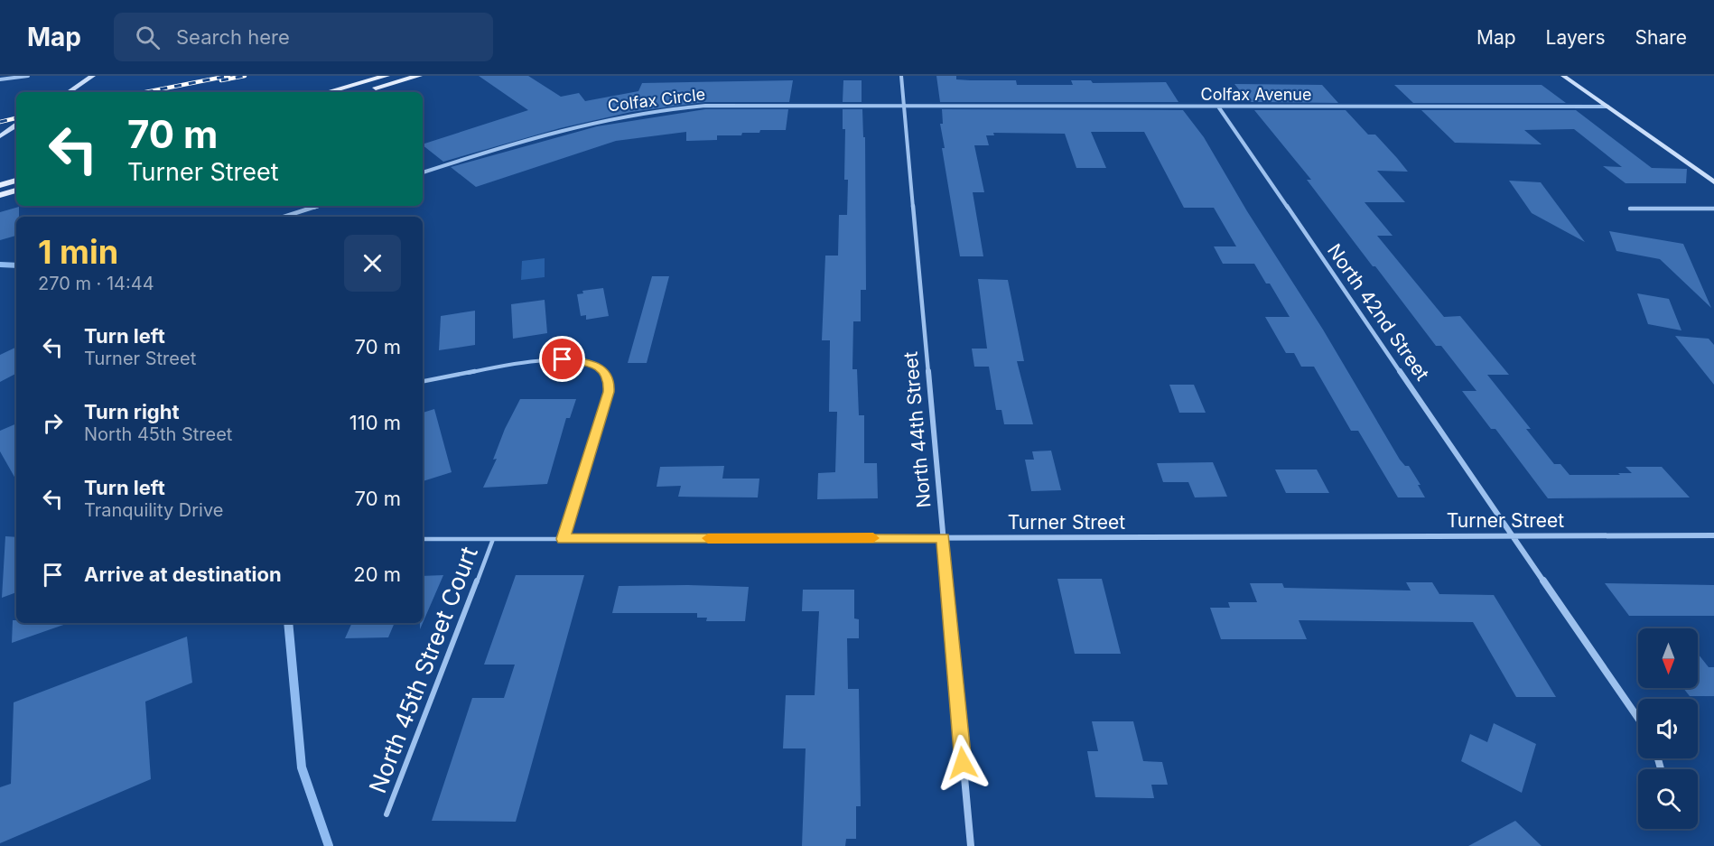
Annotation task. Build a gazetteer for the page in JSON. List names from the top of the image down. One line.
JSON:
{"streets":{"street":["Colfax Avenue","Colfax Circle","North 42nd Street","North 44th Street","Turner Street"],"lane":["North 45th Street Court"]},"crossings":[["Colfax Avenue","Colfax Circle"],["Colfax Avenue","North 42nd Street"],["Colfax Avenue","North 44th Street"],["Colfax Circle","North 44th Street"],["North 42nd Street","Turner Street"],["North 44th Street","Turner Street"],["Turner Street","North 45th Street Court"]],"north":"bottom","page":{"header":"Map","search":"Search here","nav":["Map","Layers","Share"],"turn":["70 m","Turner Street"],"heading":["1 min","270 m · 14:44"],"list":[{"name":"Turn left","note":"Turner Street","value":"70 m"},{"name":"Turn right","note":"North 45th Street","value":"110 m"},{"name":"Turn left","note":"Tranquility Drive","value":"70 m"},{"name":"Arrive at destination","value":"20 m"}]}}
